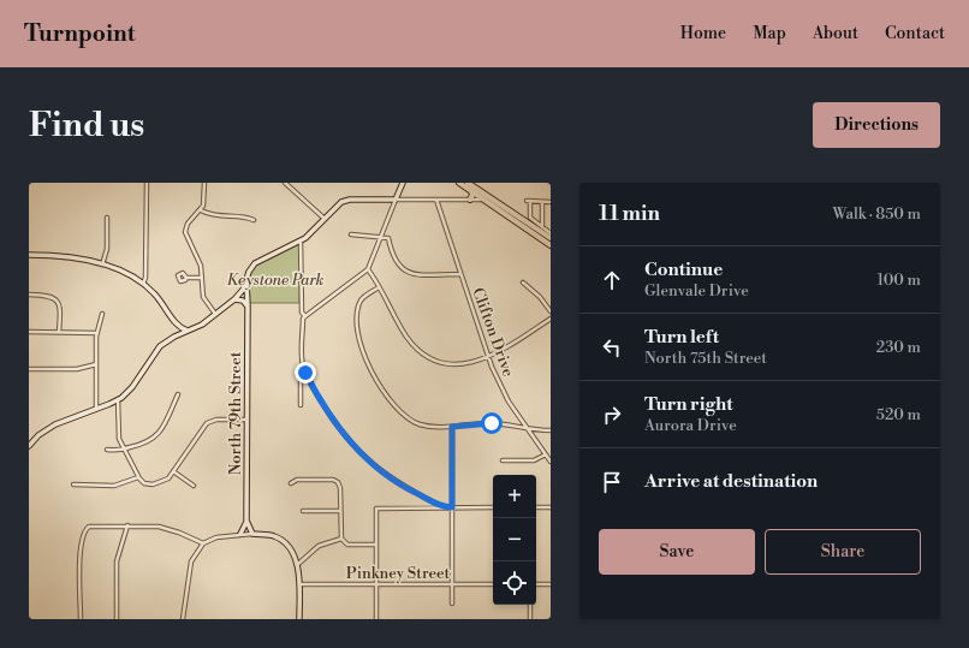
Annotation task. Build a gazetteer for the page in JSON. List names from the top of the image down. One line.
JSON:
{"streets":{"street":["Clifton Drive","North 79th Street","Pinkney Street"]},"parks":["Keystone Park"],"page":{"header":"Turnpoint","nav":["Home","Map","About","Contact"],"buttons":["Directions",["Save","Share"]],"title":"Find us","heading":["11 min","Walk · 850 m"],"list":[["Continue","Glenvale Drive","100 m"],["Turn left","North 75th Street","230 m"],["Turn right","Aurora Drive","520 m"],"Arrive at destination"],"map_buttons":["+","−"]}}
